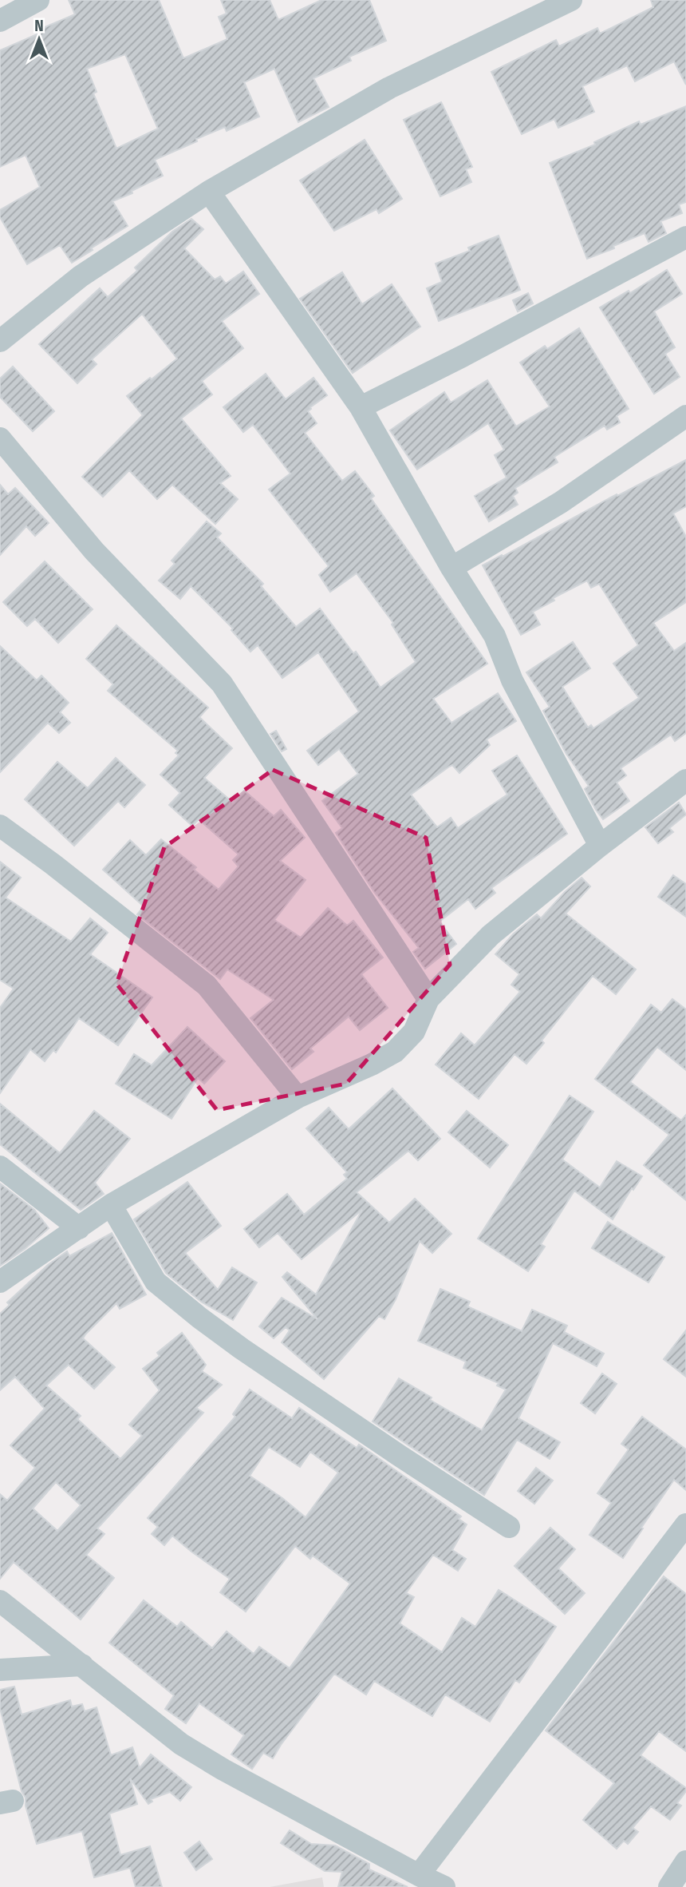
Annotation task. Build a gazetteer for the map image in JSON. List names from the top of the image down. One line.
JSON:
{"north":"top"}
